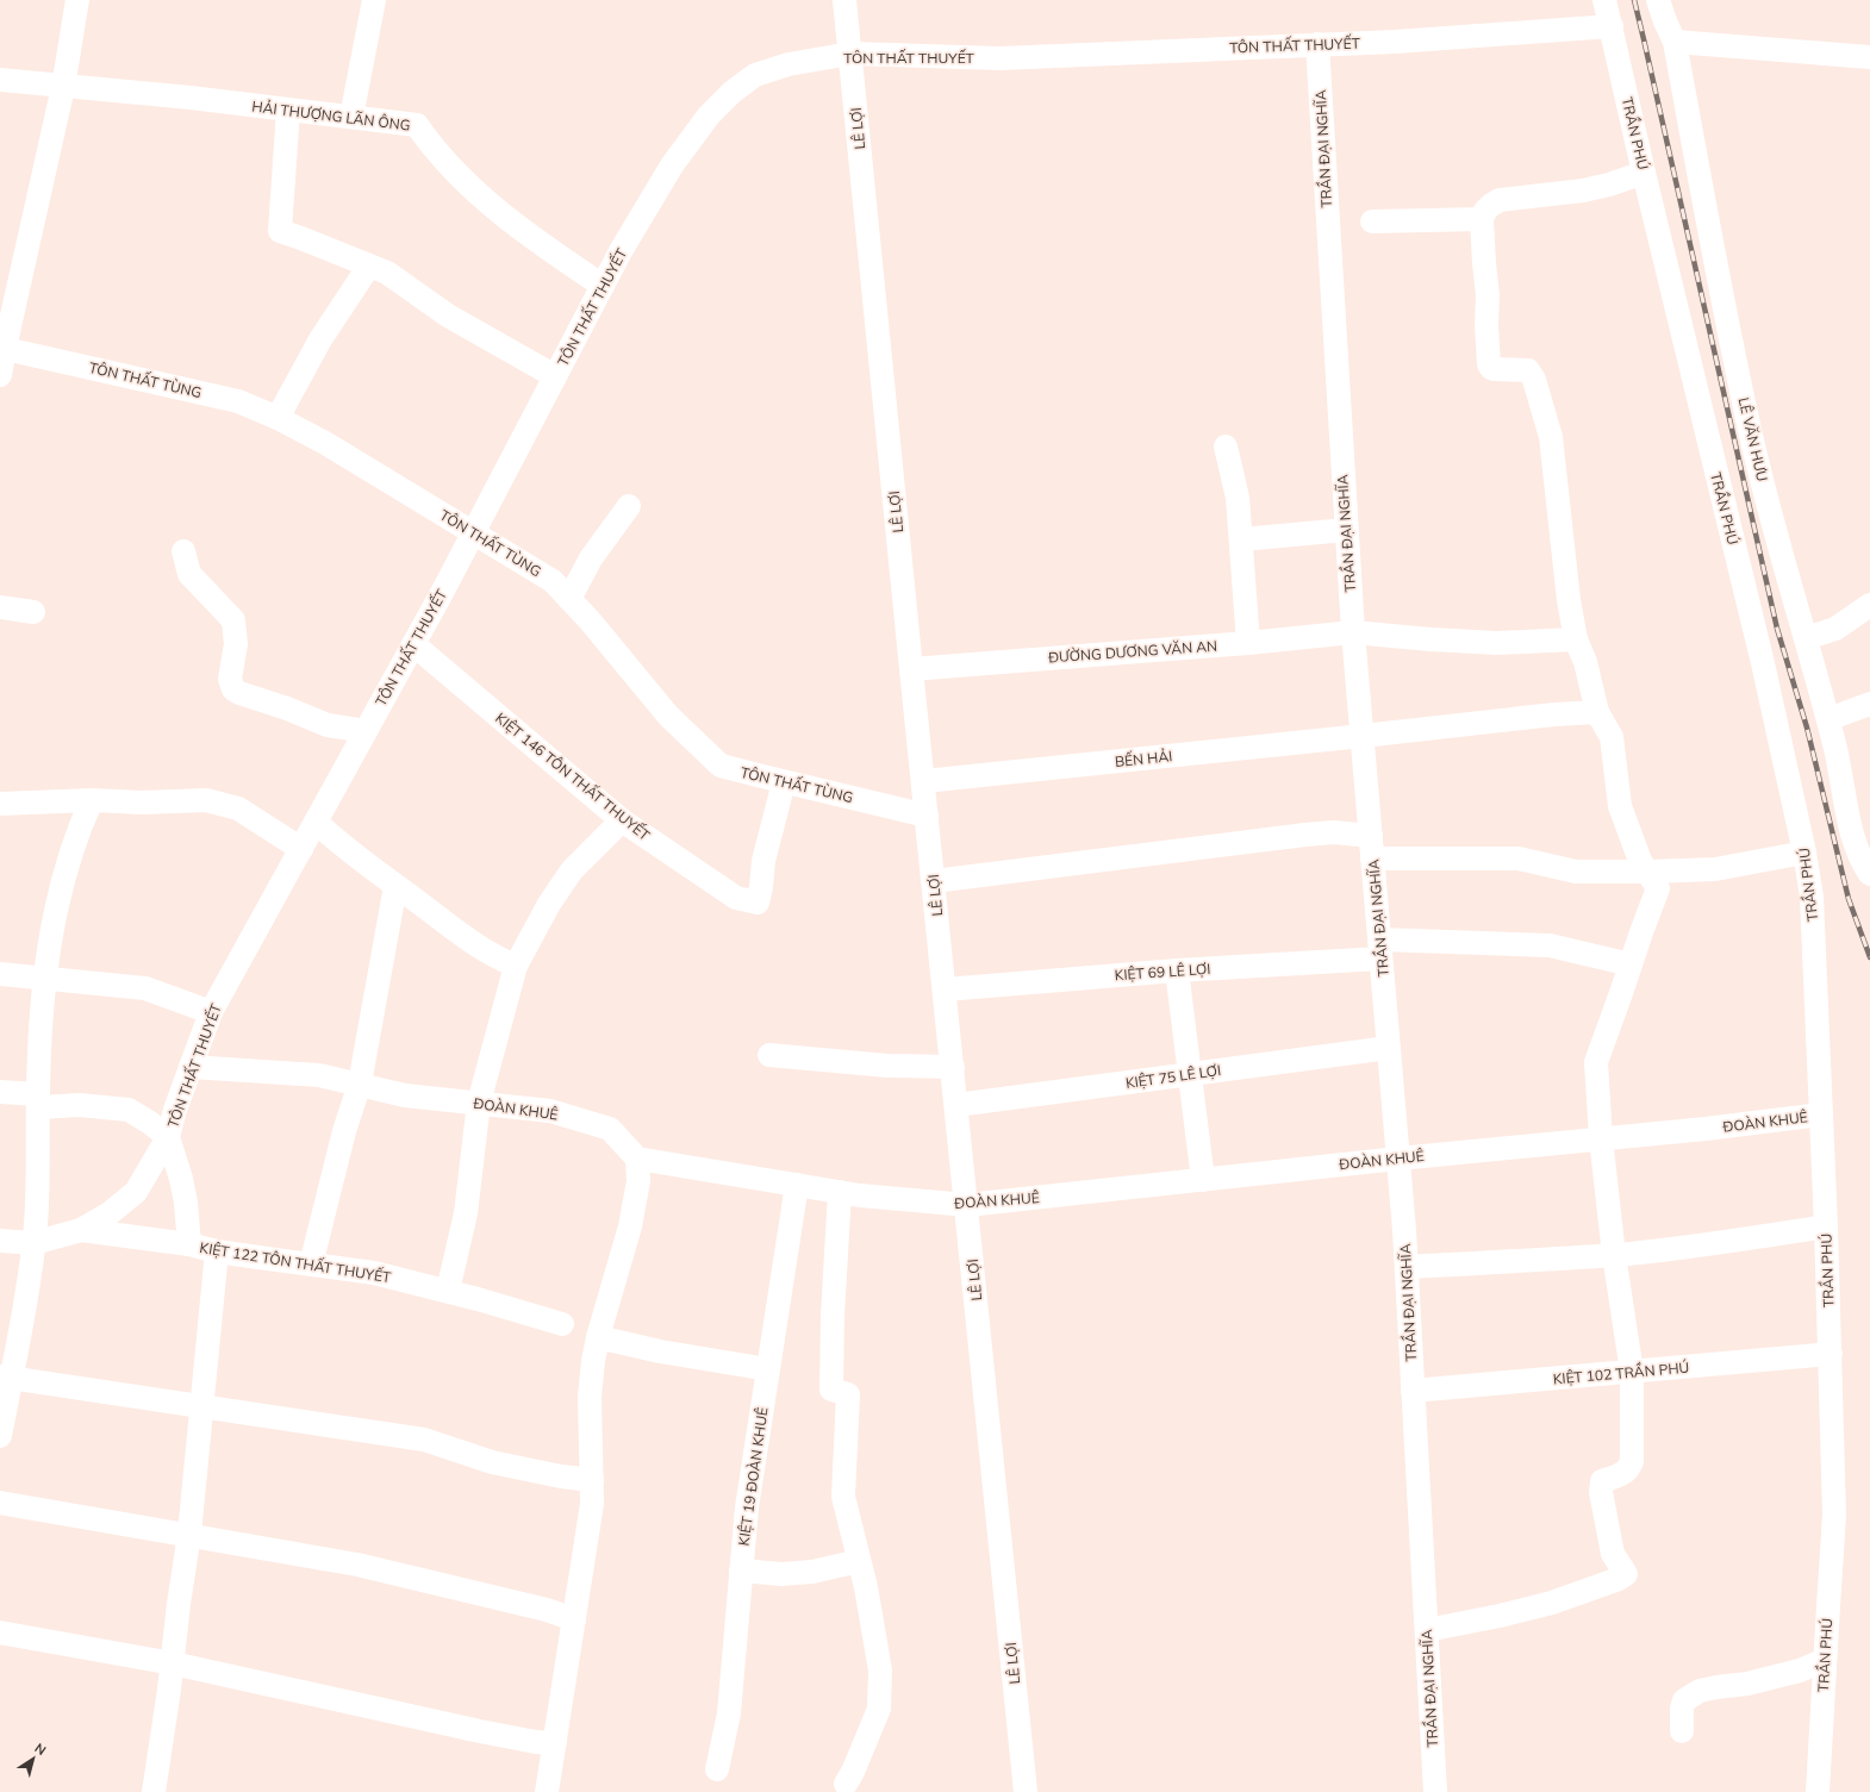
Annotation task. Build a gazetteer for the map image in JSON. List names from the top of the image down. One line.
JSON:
{"streets":{"street":["TÔN THẤT THUYẾT","HẢI THƯỢNG LÃN ÔNG","LÊ LỢI","TRẦN PHÚ","TRẦN ĐẠI NGHĨA","TÔN THẤT TÙNG","LÊ VĂN HƯU","ĐƯỜNG DƯƠNG VĂN AN","BẾN HẢI","KIỆT 146 TÔN THẤT THUYẾT","KIỆT 69 LÊ LỢI","KIỆT 75 LÊ LỢI","ĐOÀN KHUÊ","KIỆT 122 TÔN THẤT THUYẾT","KIỆT 102 TRẦN PHÚ","KIỆT 19 ĐOÀN KHUÊ"]},"crossings":[["TÔN THẤT THUYẾT","HẢI THƯỢNG LÃN ÔNG"],["TÔN THẤT THUYẾT","LÊ LỢI"],["TÔN THẤT THUYẾT","TRẦN PHÚ"],["TÔN THẤT THUYẾT","TRẦN ĐẠI NGHĨA"],["TÔN THẤT THUYẾT","TÔN THẤT TÙNG"],["TÔN THẤT THUYẾT","KIỆT 146 TÔN THẤT THUYẾT"],["TÔN THẤT THUYẾT","ĐOÀN KHUÊ"],["TÔN THẤT THUYẾT","KIỆT 122 TÔN THẤT THUYẾT"],["LÊ LỢI","TÔN THẤT TÙNG"],["LÊ LỢI","ĐƯỜNG DƯƠNG VĂN AN"],["LÊ LỢI","BẾN HẢI"],["LÊ LỢI","KIỆT 69 LÊ LỢI"],["LÊ LỢI","KIỆT 75 LÊ LỢI"],["LÊ LỢI","ĐOÀN KHUÊ"],["TRẦN PHÚ","ĐOÀN KHUÊ"],["TRẦN PHÚ","KIỆT 102 TRẦN PHÚ"],["TRẦN ĐẠI NGHĨA","ĐƯỜNG DƯƠNG VĂN AN"],["TRẦN ĐẠI NGHĨA","BẾN HẢI"],["TRẦN ĐẠI NGHĨA","KIỆT 69 LÊ LỢI"],["TRẦN ĐẠI NGHĨA","KIỆT 75 LÊ LỢI"],["TRẦN ĐẠI NGHĨA","ĐOÀN KHUÊ"],["TRẦN ĐẠI NGHĨA","KIỆT 102 TRẦN PHÚ"],["TÔN THẤT TÙNG","KIỆT 146 TÔN THẤT THUYẾT"],["ĐOÀN KHUÊ","KIỆT 19 ĐOÀN KHUÊ"]],"north":"top right"}
